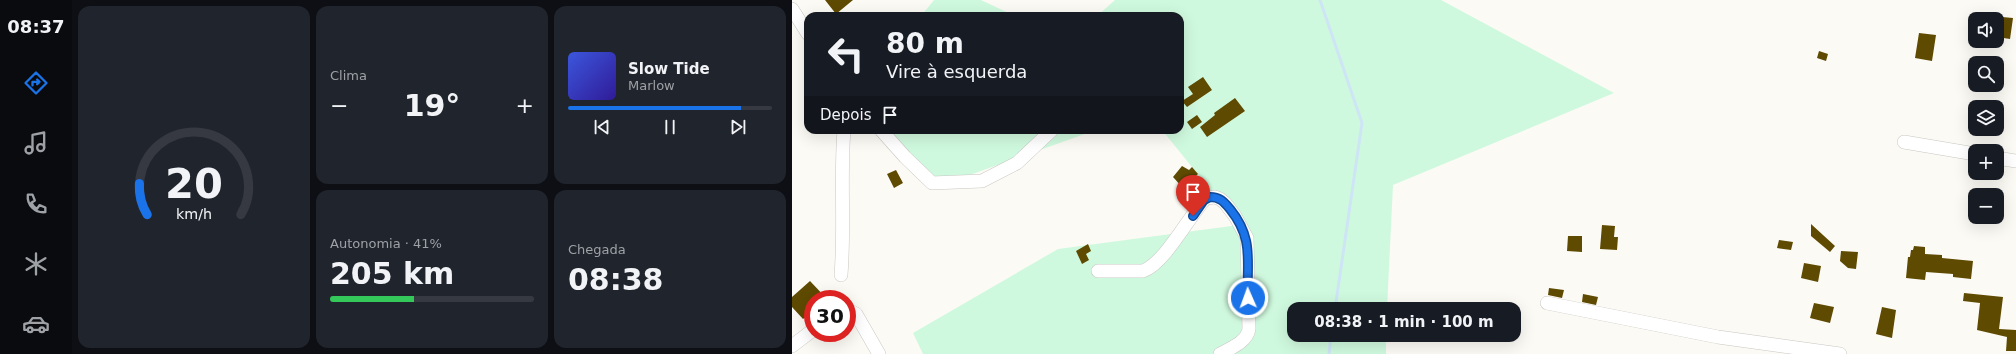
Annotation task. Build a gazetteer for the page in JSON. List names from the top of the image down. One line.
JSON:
{"page":{"tabs":"08:37","tile":["Clima",["Autonomia · 41%","205 km"],["Chegada","08:38"]],"map_buttons":["+","−"],"turn":["80 m","Vire à esquerda"],"song":["Slow Tide","Marlow"],"heat":["−","19°","+"],"then":"Depois","limit":"30","trip":"08:38 · 1 min · 100 m","gauge":["20","km/h"]}}
